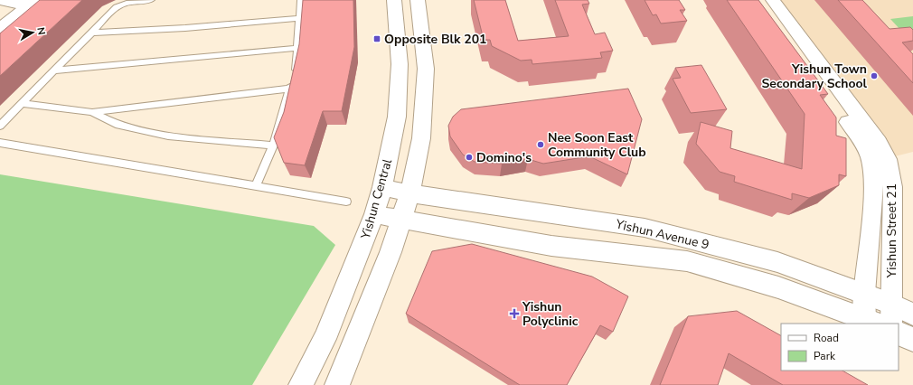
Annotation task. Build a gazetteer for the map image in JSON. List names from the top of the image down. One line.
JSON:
{"streets":{"main road":["Yishun Central","Yishun Avenue 9"],"street":["Yishun Street 21"]},"crossings":[["Yishun Central","Yishun Avenue 9"],["Yishun Street 21","Yishun Avenue 9"]],"places":{"transit":["Opposite Blk 201"],"other":["Yishun Town Secondary School","Nee Soon East Community Club","Domino's"],"health":["Yishun Polyclinic"]},"legend":["Road","Park"],"north":"right"}
